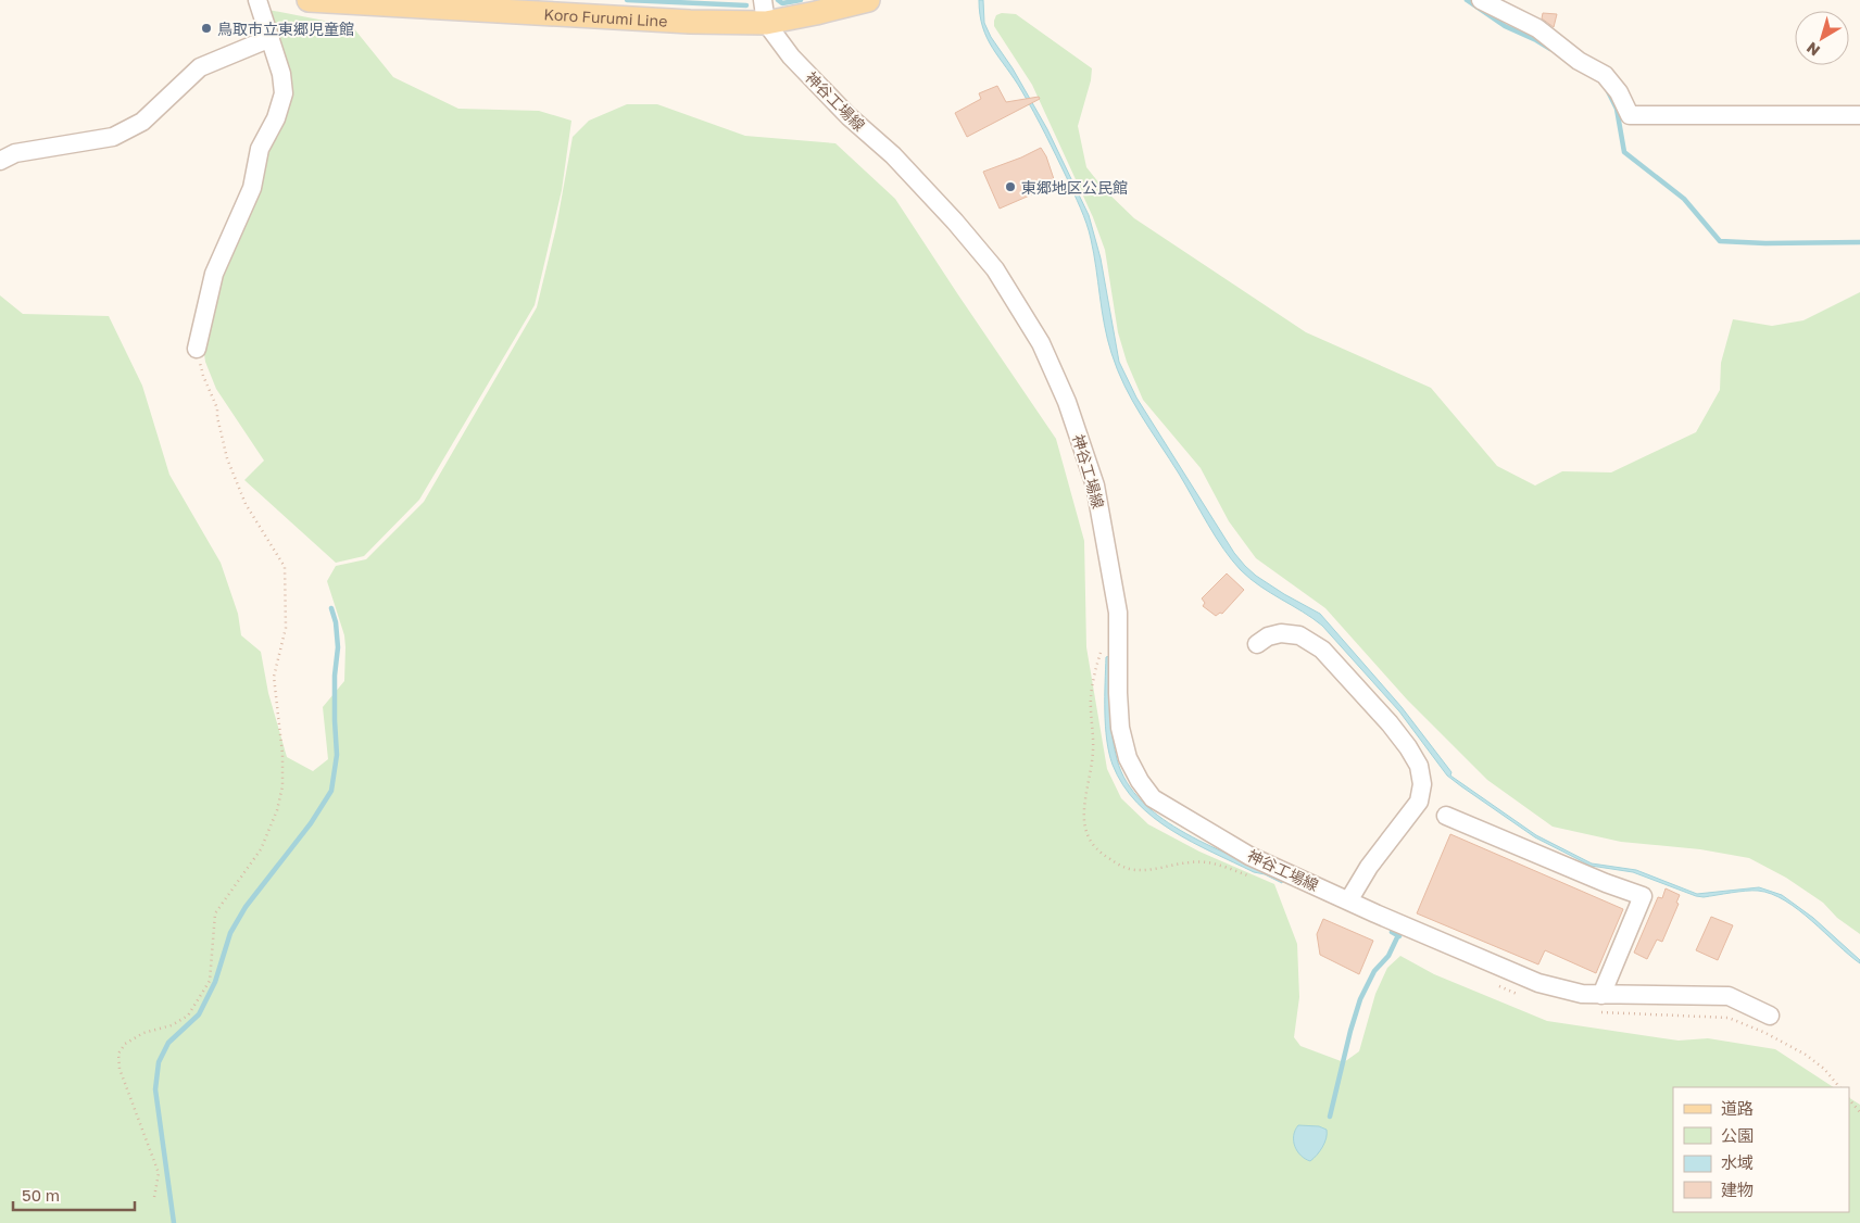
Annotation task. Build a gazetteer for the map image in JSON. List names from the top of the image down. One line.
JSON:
{"streets":{"main road":["Koro Furumi Line"],"street":["神谷工場線"]},"crossings":[["Koro Furumi Line","神谷工場線"]],"places":["鳥取市立東郷児童館","東郷地区公民館"],"legend":["道路","公園","水域","建物"],"scale_bar":"50 m","north":"bottom left"}
